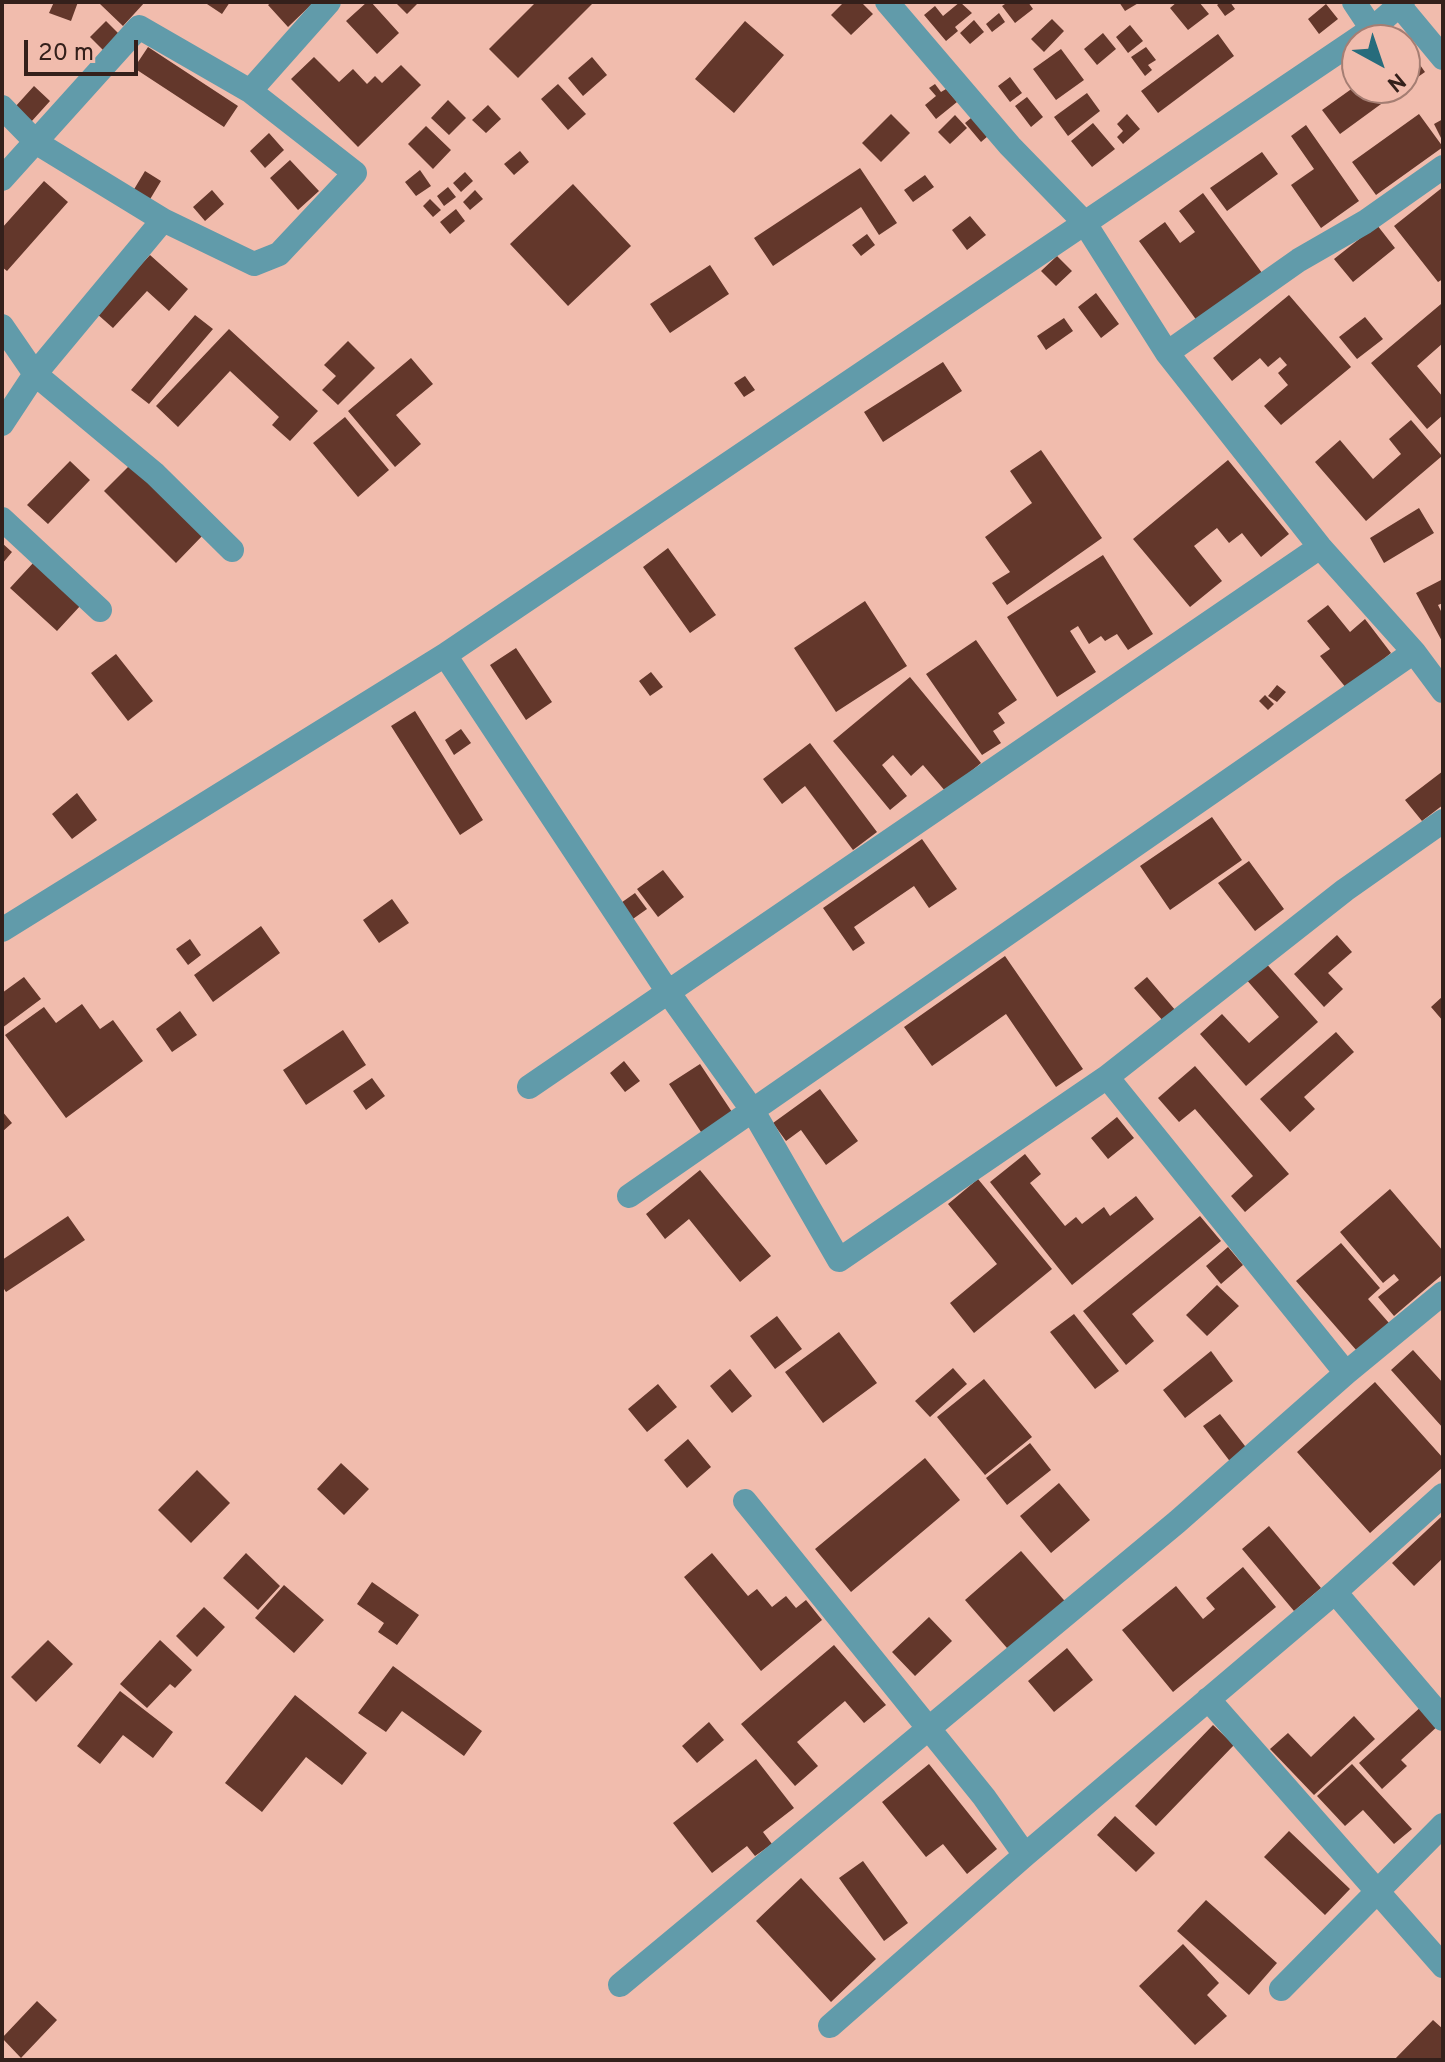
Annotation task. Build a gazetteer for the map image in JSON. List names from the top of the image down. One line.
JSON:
{"scale_bar":"20 m","north":"bottom right"}
